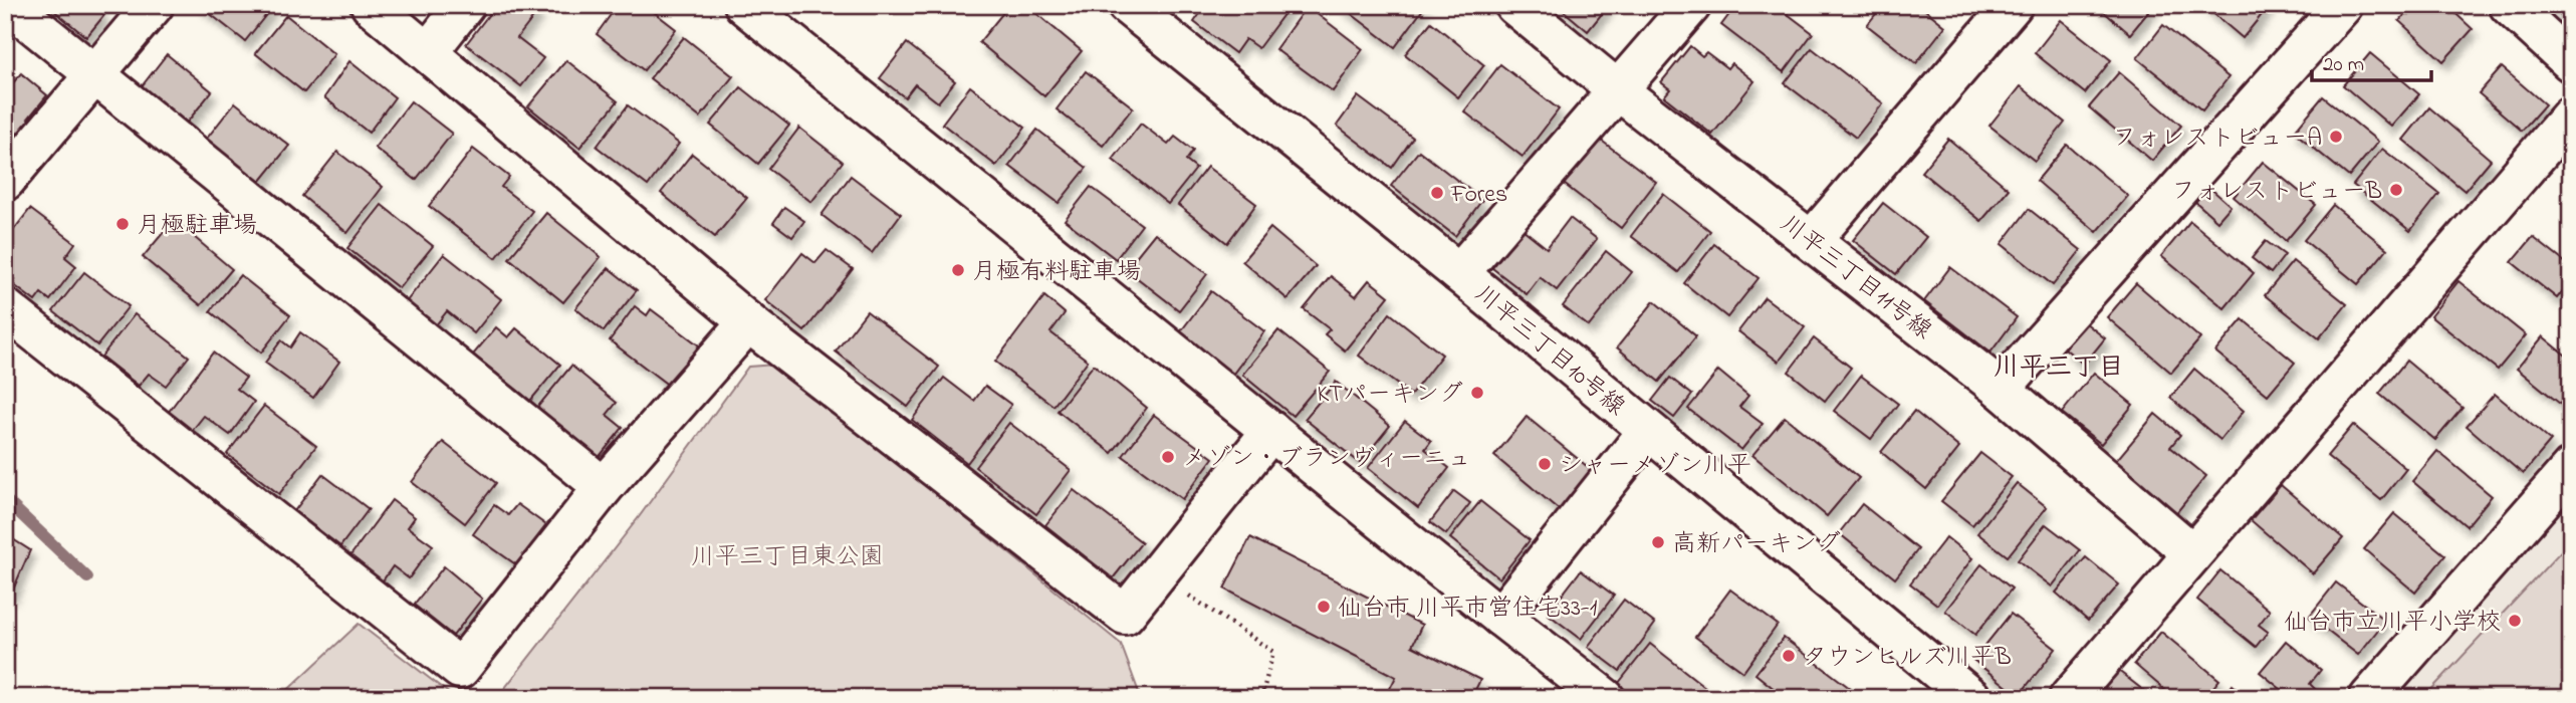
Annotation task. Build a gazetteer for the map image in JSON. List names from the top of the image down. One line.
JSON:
{"streets":{"street":["川平三丁目11号線","川平三丁目10号線"]},"districts":["川平三丁目"],"parks":["川平三丁目東公園"],"places":["フォレストビューA","フォレストビューB","Fores","月極駐車場","月極有料駐車場","KTパーキング","メゾン・ブランヴィーニュ","シャーメゾン川平","高新パーキング","仙台市 川平市営住宅33-1","仙台市立川平小学校","タウンヒルズ川平B"],"scale_bar":"20 m"}
